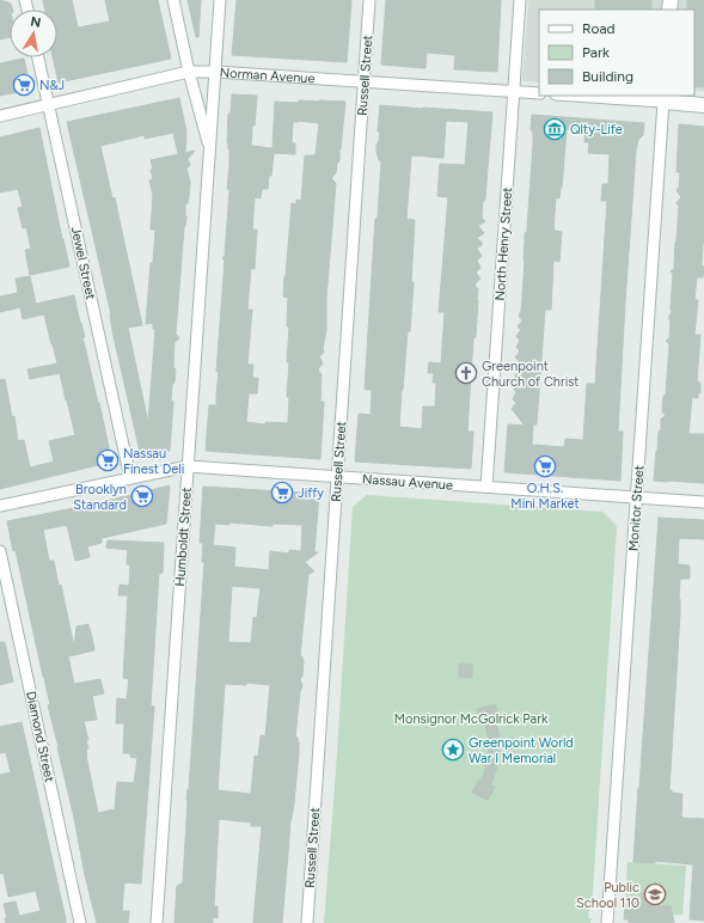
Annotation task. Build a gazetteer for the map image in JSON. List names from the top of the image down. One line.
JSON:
{"streets":{"street":["Norman Avenue","Russell Street","North Henry Street","Jewel Street","Nassau Avenue","Monitor Street","Humboldt Street","Diamond Street"]},"crossings":[["Norman Avenue","Russell Street"],["Norman Avenue","North Henry Street"],["Norman Avenue","Jewel Street"],["Norman Avenue","Humboldt Street"],["Russell Street","Nassau Avenue"],["North Henry Street","Nassau Avenue"],["Jewel Street","Nassau Avenue"],["Nassau Avenue","Monitor Street"],["Nassau Avenue","Humboldt Street"]],"parks":["Monsignor McGolrick Park"],"places":{"supermarket":["N&J","Nassau Finest Deli","O.H.S. Mini Market","Jiffy","Brooklyn Standard"],"museum":["Qlty-Life"],"church":["Greenpoint Church of Christ"],"place":["Greenpoint World War I Memorial"],"school or university":["Public School 110"]},"legend":["Road","Park","Building"],"north":"top"}
